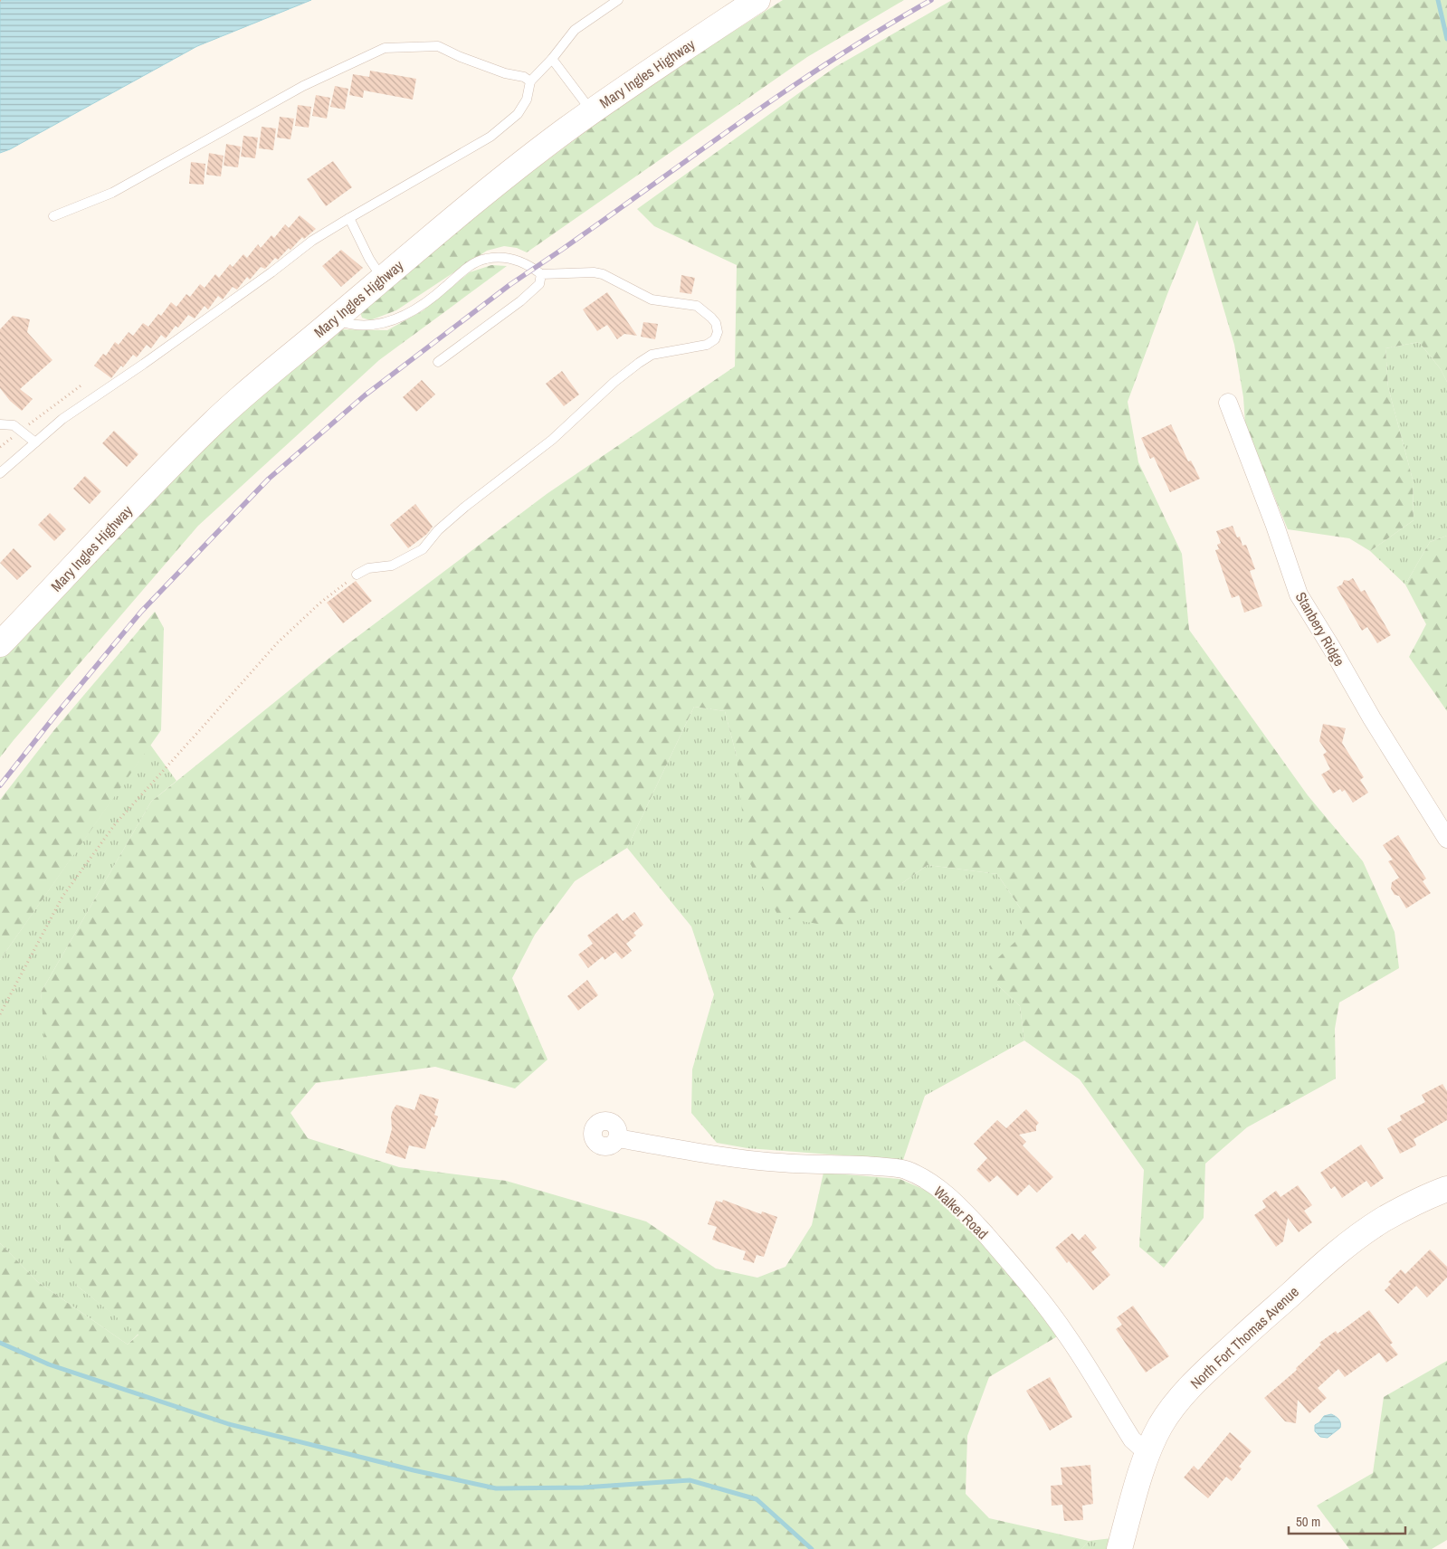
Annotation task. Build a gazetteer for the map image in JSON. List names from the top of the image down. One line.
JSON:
{"streets":{"street":["Mary Ingles Highway","Stanbery Ridge","Walker Road","North Fort Thomas Avenue"]},"crossings":[["Walker Road","North Fort Thomas Avenue"]],"scale_bar":"50 m"}
